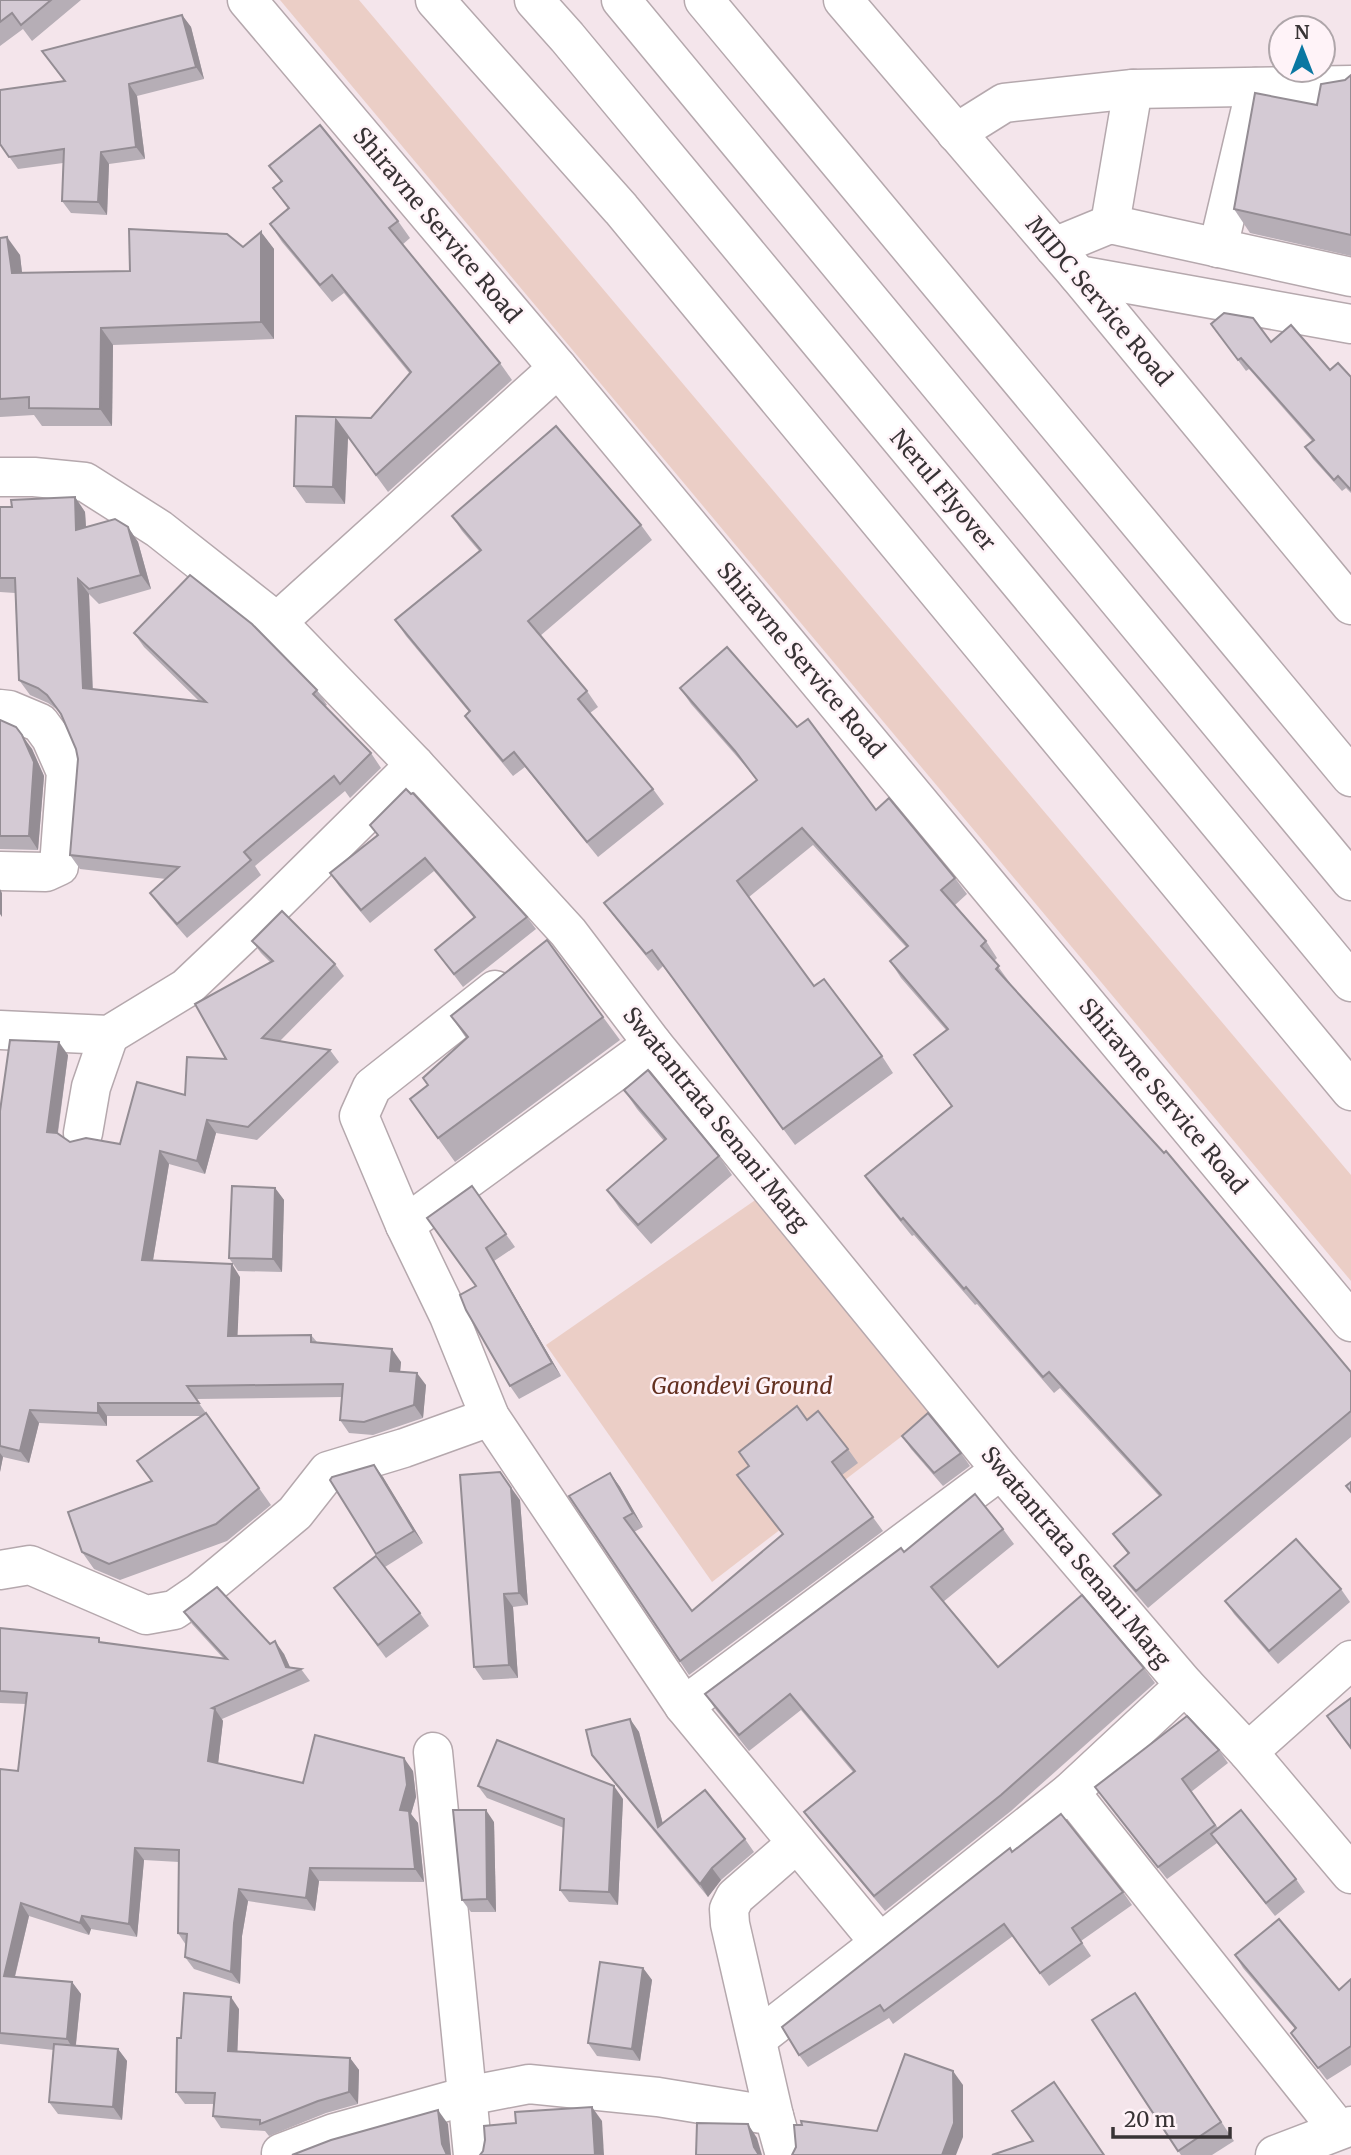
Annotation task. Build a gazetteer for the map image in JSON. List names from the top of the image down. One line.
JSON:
{"streets":{"main road":["Shiravne Service Road","MIDC Service Road","Nerul Flyover","Swatantrata Senani Marg"]},"parks":["Gaondevi Ground"],"scale_bar":"20 m","north":"top"}
